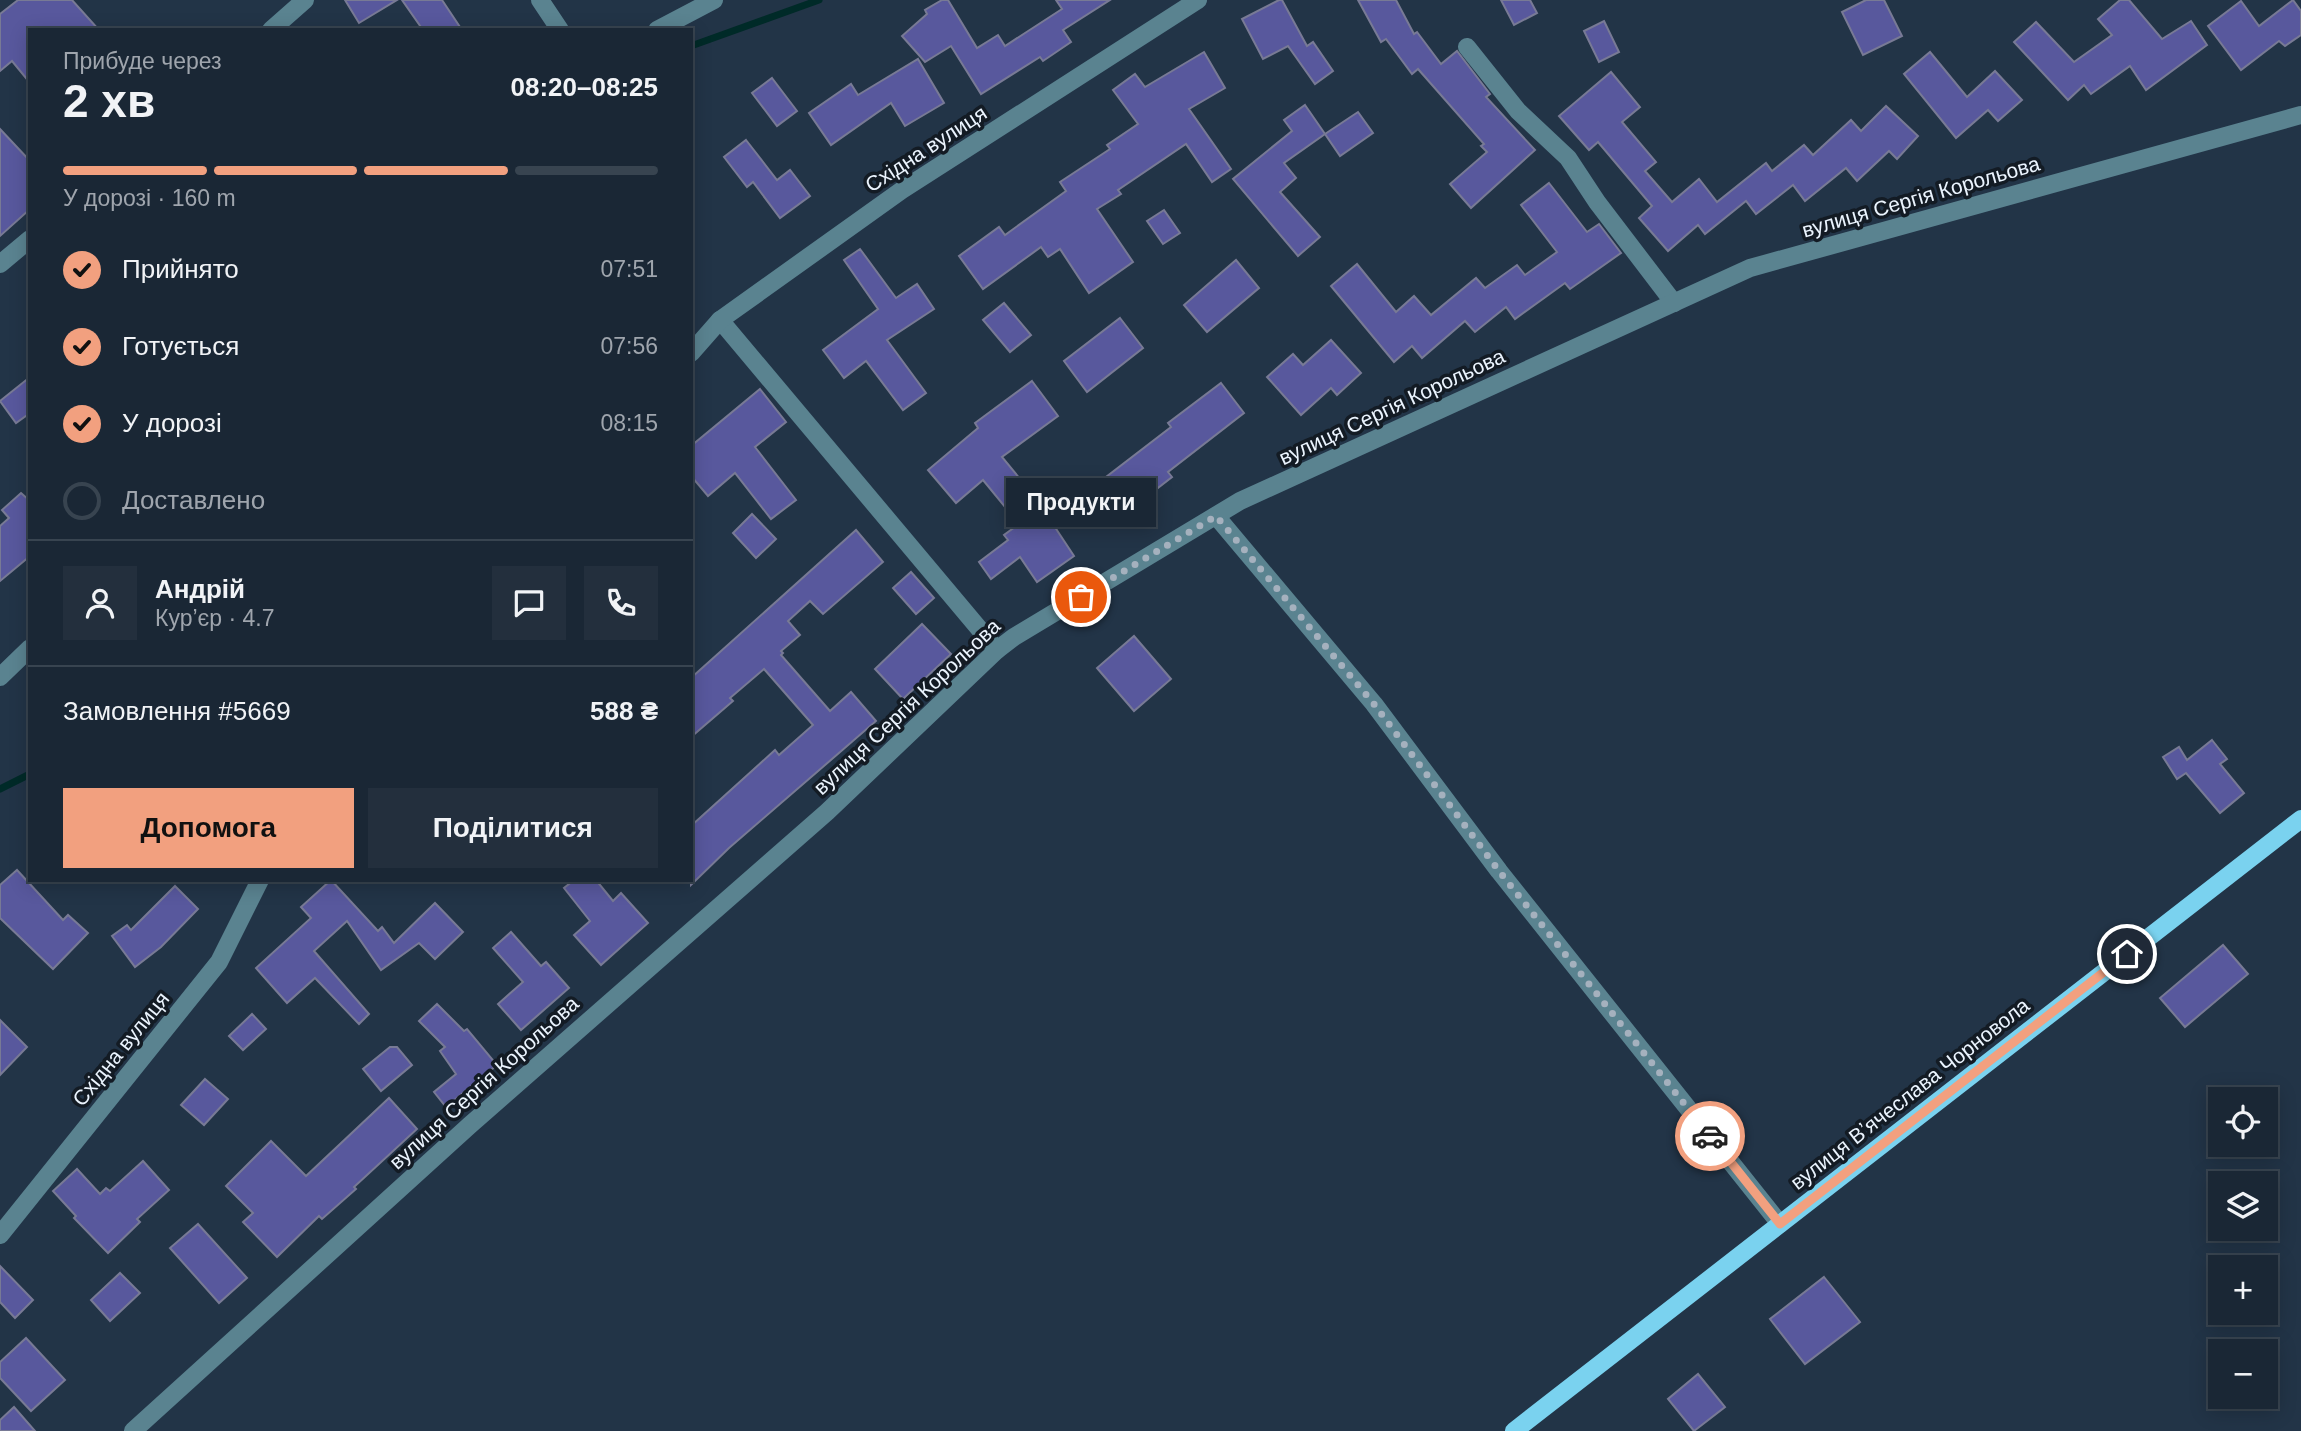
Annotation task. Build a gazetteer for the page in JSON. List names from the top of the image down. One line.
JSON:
{"streets":{"main road":["вулиця Вʼячеслава Чорновола"],"street":["Східна вулиця","вулиця Сергія Корольова"]},"places":["Продукти"],"page":{"heading":["2 хв","Прибуде через","08:20–08:25"],"panel":["Андрій","Кур’єр · 4.7","Замовлення #5669","588 ₴"],"bar":"У дорозі · 160 m","list":[["Прийнято","07:51"],["Готується","07:56"],["У дорозі","08:15"],"Доставлено"],"bubble":"Продукти","buttons":["Допомога","Поділитися"],"map_buttons":["+","−"]}}
